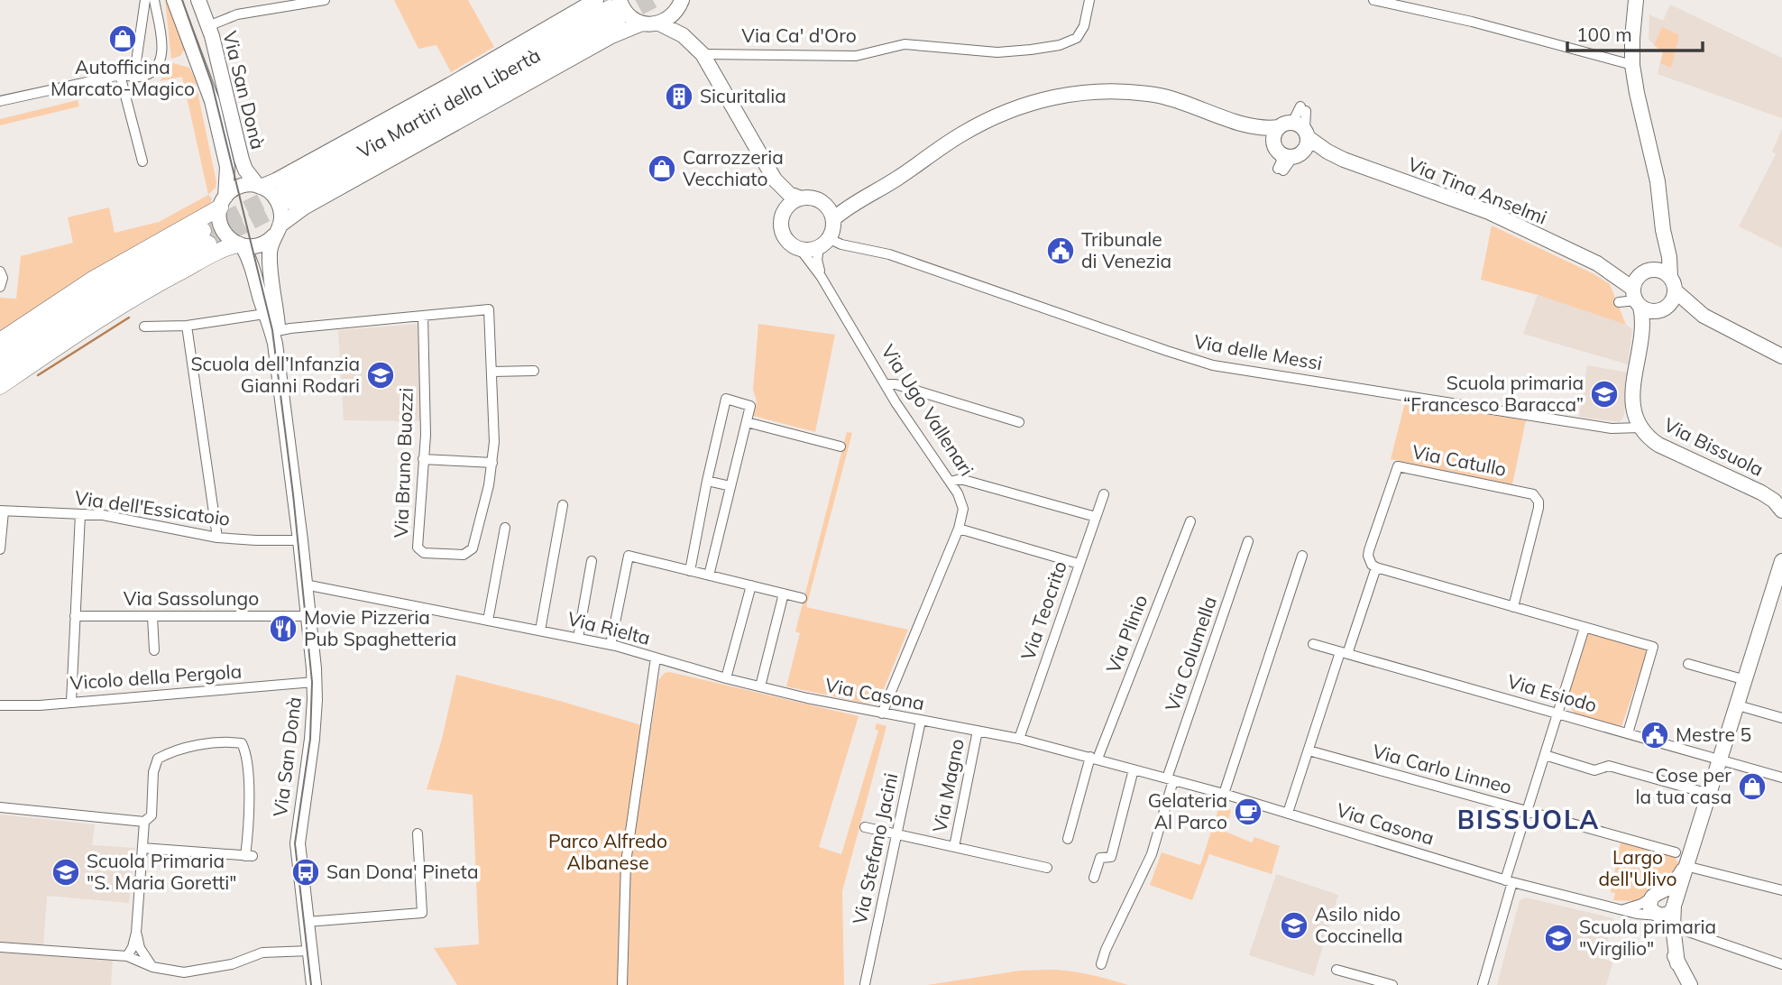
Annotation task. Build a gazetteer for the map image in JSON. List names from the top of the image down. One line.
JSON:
{"streets":{"main road":["Via Martiri della Libertà"],"street":["Via Ca' d'Oro","Via San Donà","Via Tina Anselmi","Via delle Messi","Via Ugo Vallenari","Via Bissuola","Via Catullo","Via Bruno Buozzi","Via dell'Essicatoio","Via Sassolungo","Via Teocrito","Via Rielta","Via Plinio","Via Columella","Vicolo della Pergola","Via Esiodo","Via Casona","Via Carlo Linneo","Via Magno","Via Stefano Jacini"]},"crossings":[["Via San Donà","Via Martiri della Libertà"],["Via San Donà","Via Bruno Buozzi"],["Via San Donà","Via dell'Essicatoio"],["Via San Donà","Via Sassolungo"],["Via San Donà","Via Rielta"],["Via San Donà","Vicolo della Pergola"],["Via delle Messi","Via Ugo Vallenari"],["Via delle Messi","Via Bissuola"],["Via Ugo Vallenari","Via Casona"],["Via Teocrito","Via Casona"],["Via Rielta","Via Casona"],["Via Plinio","Via Casona"],["Via Columella","Via Casona"],["Via Casona","Via Magno"],["Via Casona","Via Stefano Jacini"]],"districts":["BISSUOLA"],"parks":["Parco Alfredo Albanese","Largo dell'Ulivo"],"places":{"shop":["Autofficina Marcato-Magico","Carrozzeria Vecchiato","Cose per la tua casa"],"building":["Sicuritalia"],"public building":["Tribunale di Venezia","Mestre 5"],"school or university":["Scuola dell’Infanzia Gianni Rodari","Scuola primaria “Francesco Baracca”","Scuola Primaria \"S. Maria Goretti\"","Asilo nido Coccinella","Scuola primaria \"Virgilio\""],"restaurant":["Movie Pizzeria Pub Spaghetteria"],"cafe":["Gelateria Al Parco"],"bus stop":["San Dona' Pineta"]},"scale_bar":"100 m"}
